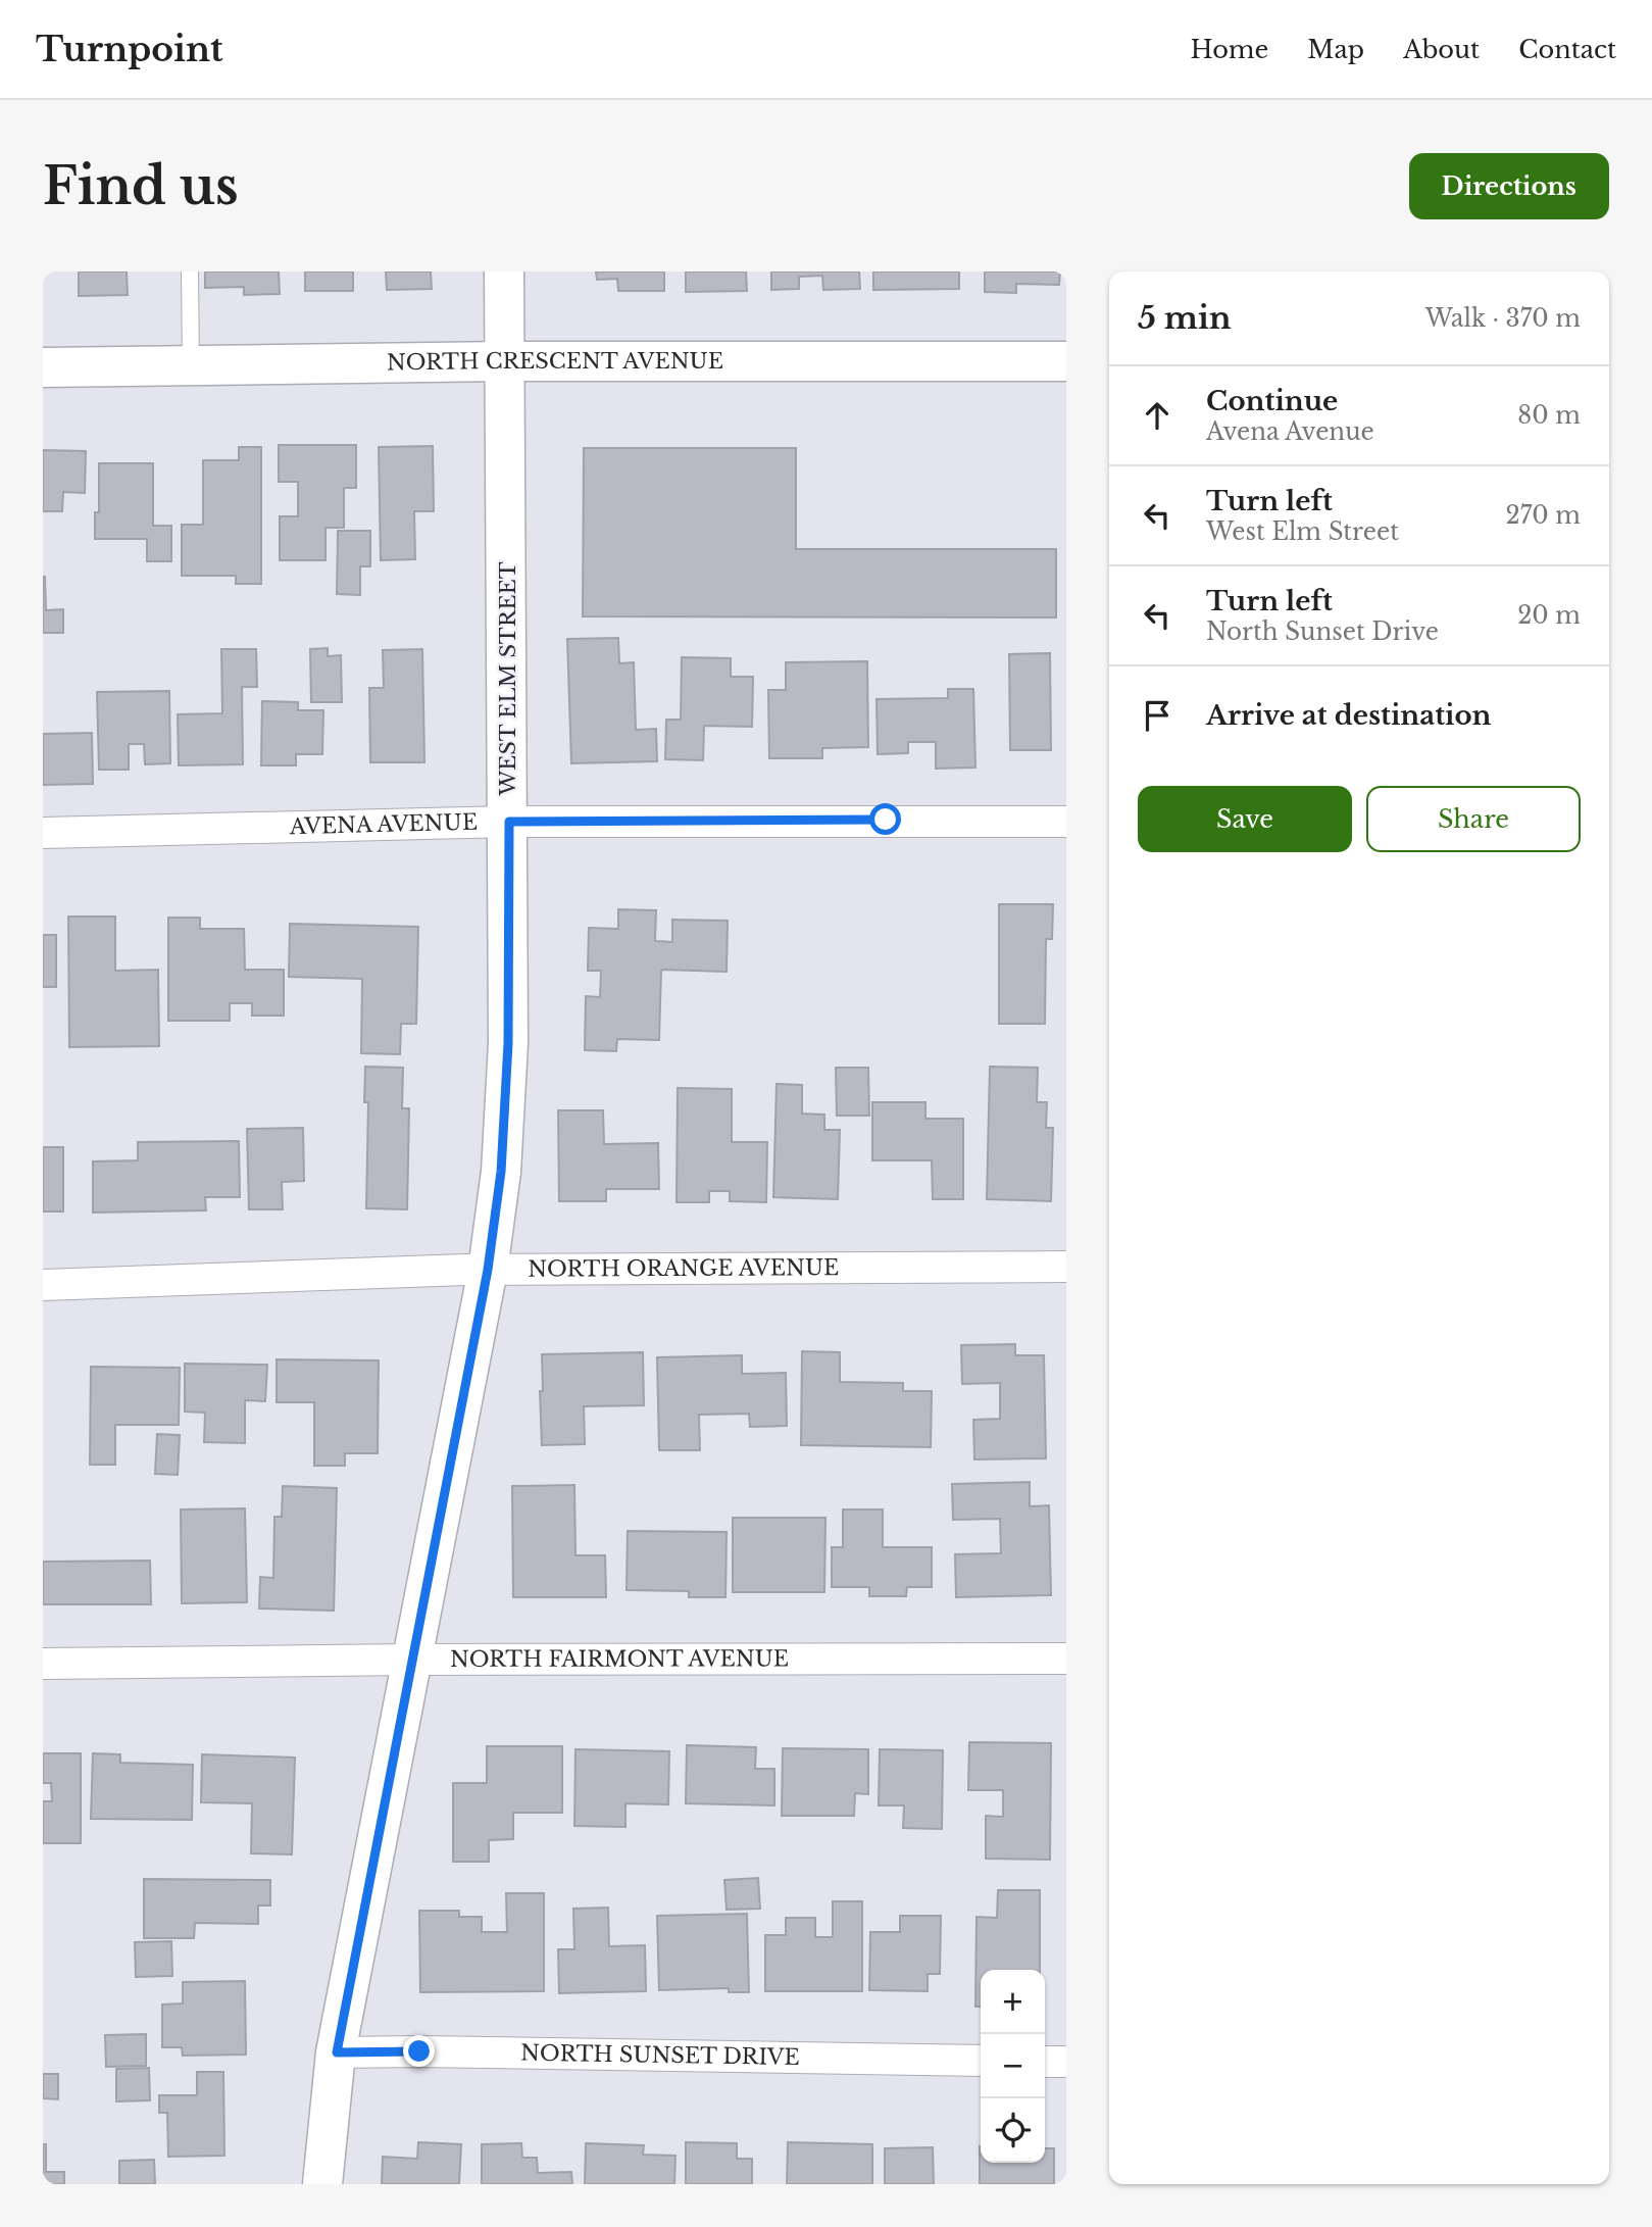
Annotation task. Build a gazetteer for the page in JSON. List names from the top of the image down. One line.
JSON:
{"streets":{"street":["NORTH CRESCENT AVENUE","WEST ELM STREET","AVENA AVENUE","NORTH ORANGE AVENUE","NORTH FAIRMONT AVENUE","NORTH SUNSET DRIVE"]},"crossings":[["NORTH CRESCENT AVENUE","WEST ELM STREET"],["WEST ELM STREET","AVENA AVENUE"],["WEST ELM STREET","NORTH ORANGE AVENUE"],["WEST ELM STREET","NORTH FAIRMONT AVENUE"],["WEST ELM STREET","NORTH SUNSET DRIVE"]],"page":{"header":"Turnpoint","nav":["Home","Map","About","Contact"],"buttons":["Directions",["Save","Share"]],"title":"Find us","heading":["5 min","Walk · 370 m"],"list":[["Continue","Avena Avenue","80 m"],["Turn left","West Elm Street","270 m"],["Turn left","North Sunset Drive","20 m"],"Arrive at destination"],"map_buttons":["+","−"]}}
